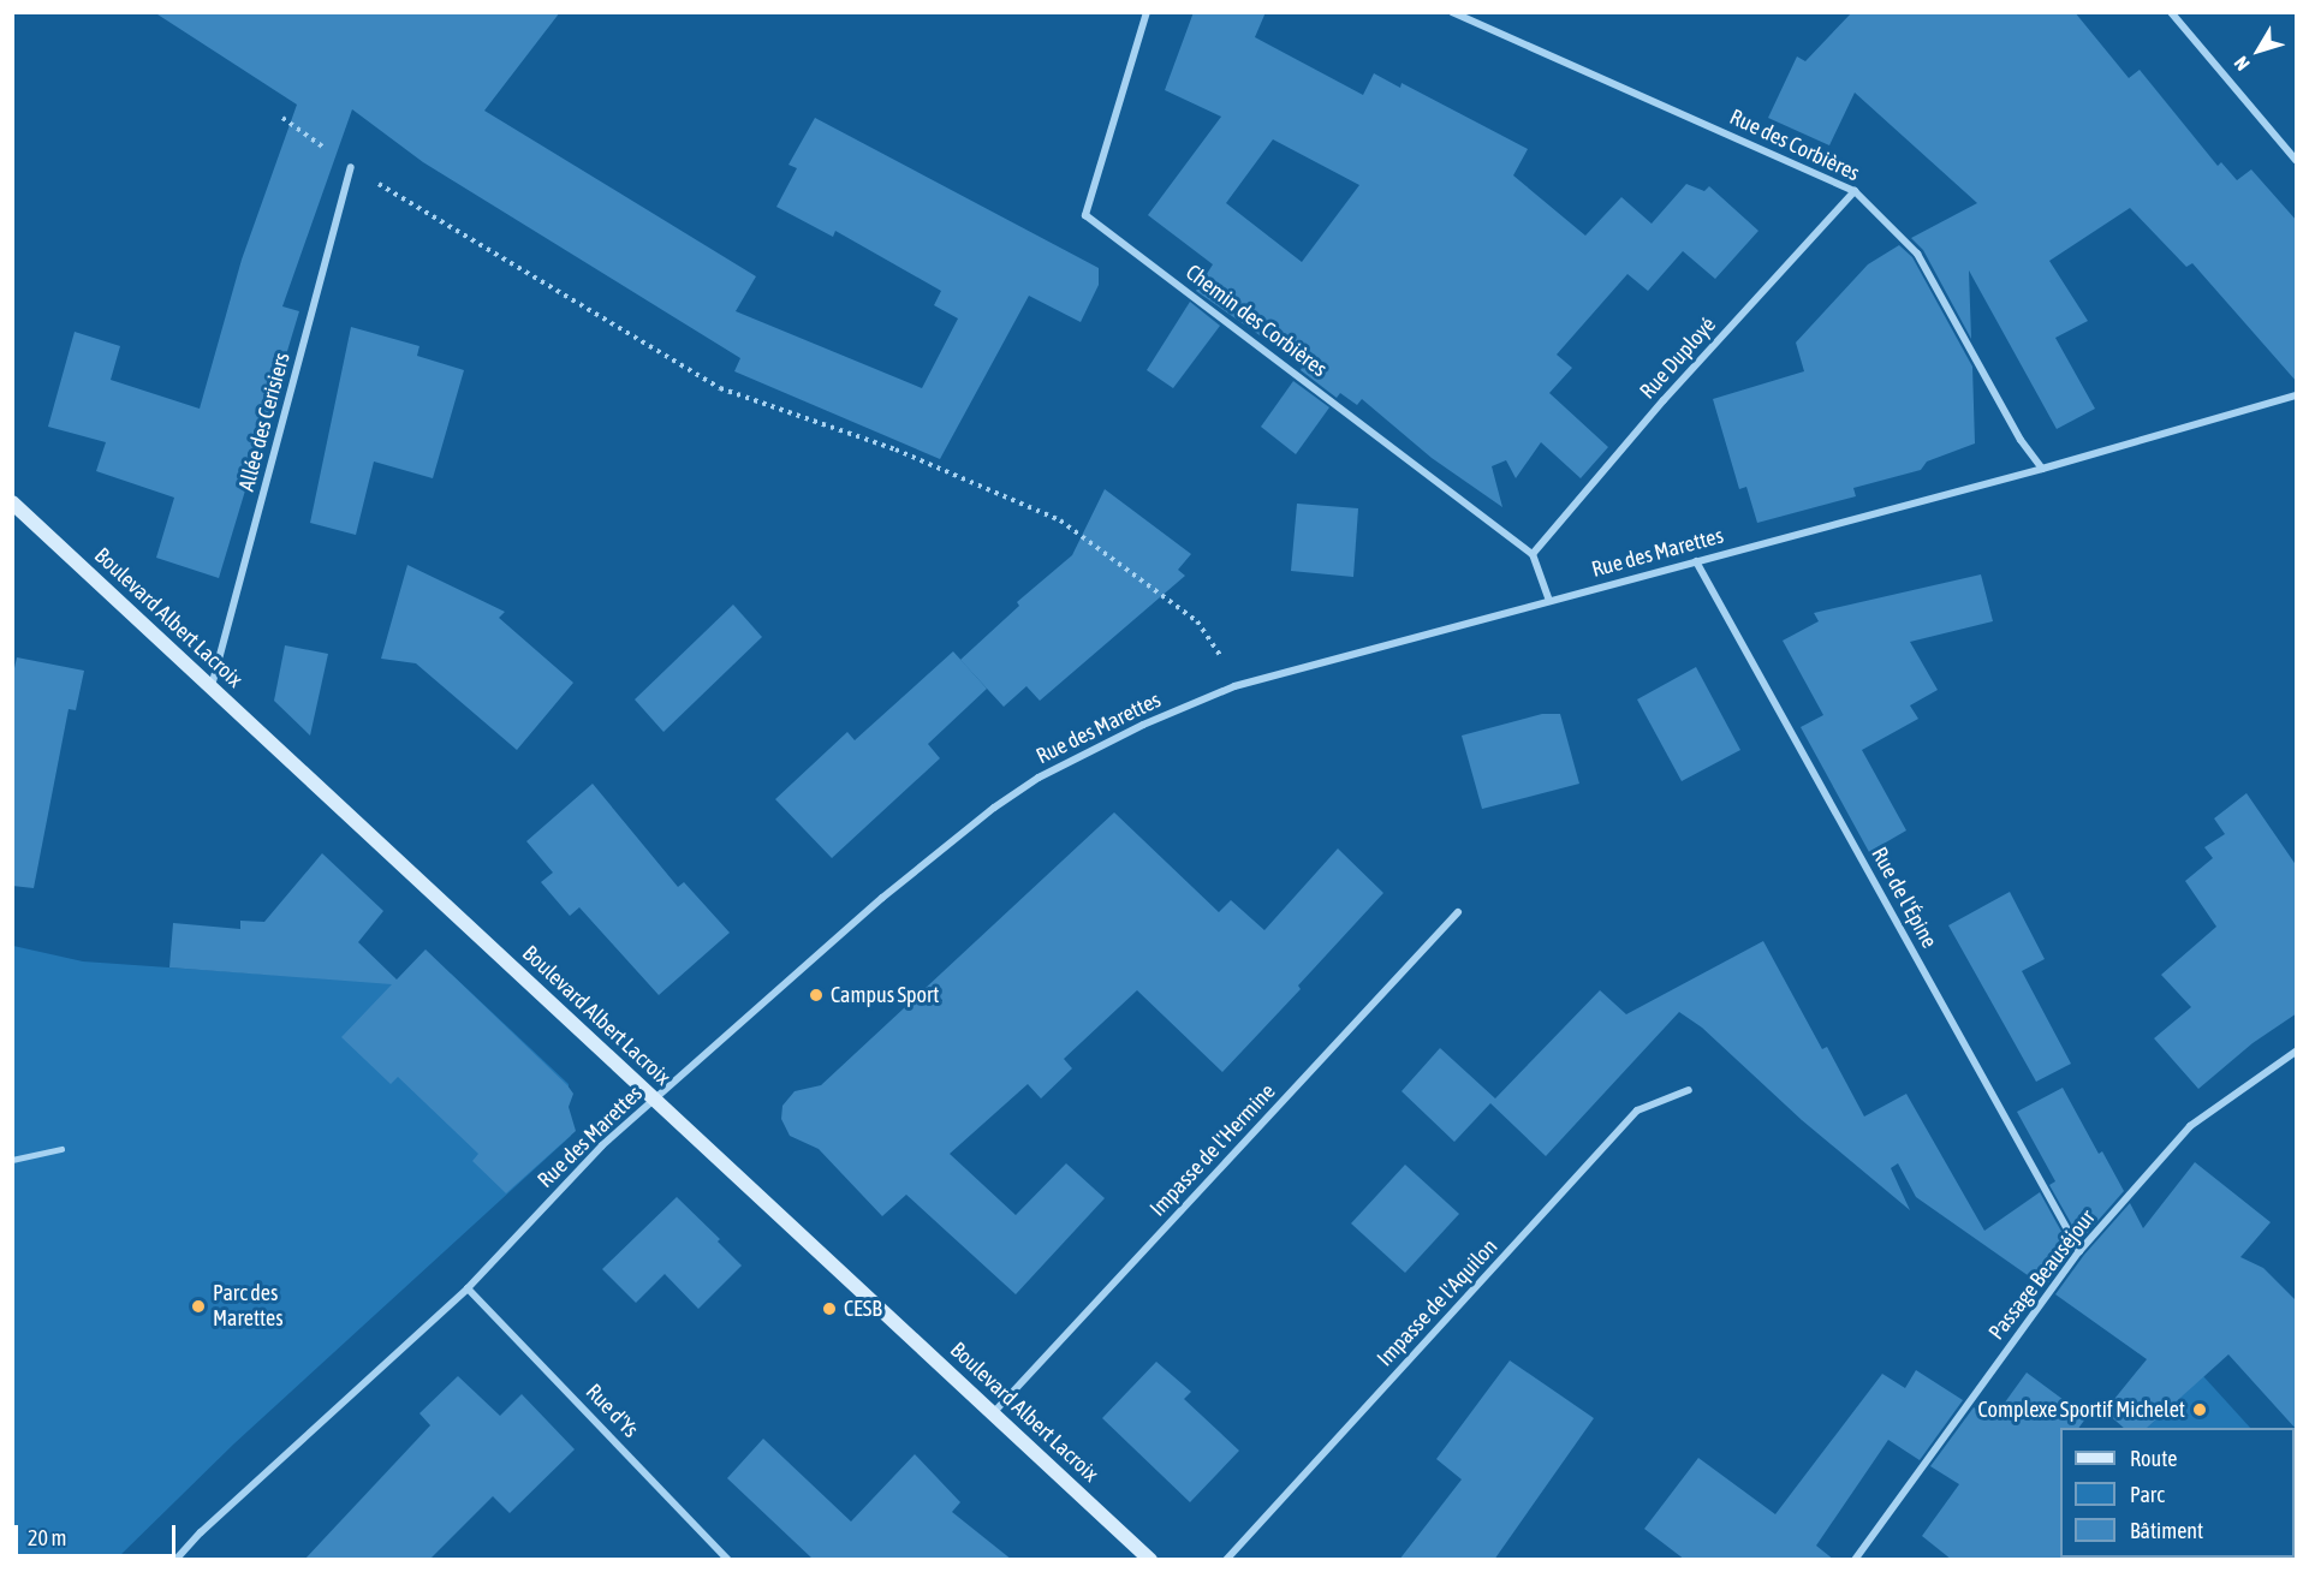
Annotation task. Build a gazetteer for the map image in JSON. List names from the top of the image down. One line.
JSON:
{"streets":{"street":["Rue des Corbières","Chemin des Corbières","Rue Duployé","Allée des Cerisiers","Rue des Marettes","Boulevard Albert Lacroix","Rue de l'Épine","Impasse de l'Hermine","Passage Beauséjour","Impasse de l'Aquilon","Rue d'Ys"]},"crossings":[["Rue des Corbières","Rue Duployé"],["Rue des Corbières","Rue des Marettes"],["Chemin des Corbières","Rue Duployé"],["Allée des Cerisiers","Boulevard Albert Lacroix"],["Rue des Marettes","Boulevard Albert Lacroix"],["Rue des Marettes","Rue de l'Épine"],["Rue des Marettes","Rue d'Ys"],["Boulevard Albert Lacroix","Impasse de l'Hermine"],["Rue de l'Épine","Passage Beauséjour"]],"places":["Campus Sport","Parc des Marettes","CESB","Complexe Sportif Michelet"],"legend":["Route","Parc","Bâtiment"],"scale_bar":"20 m","north":"bottom left"}
